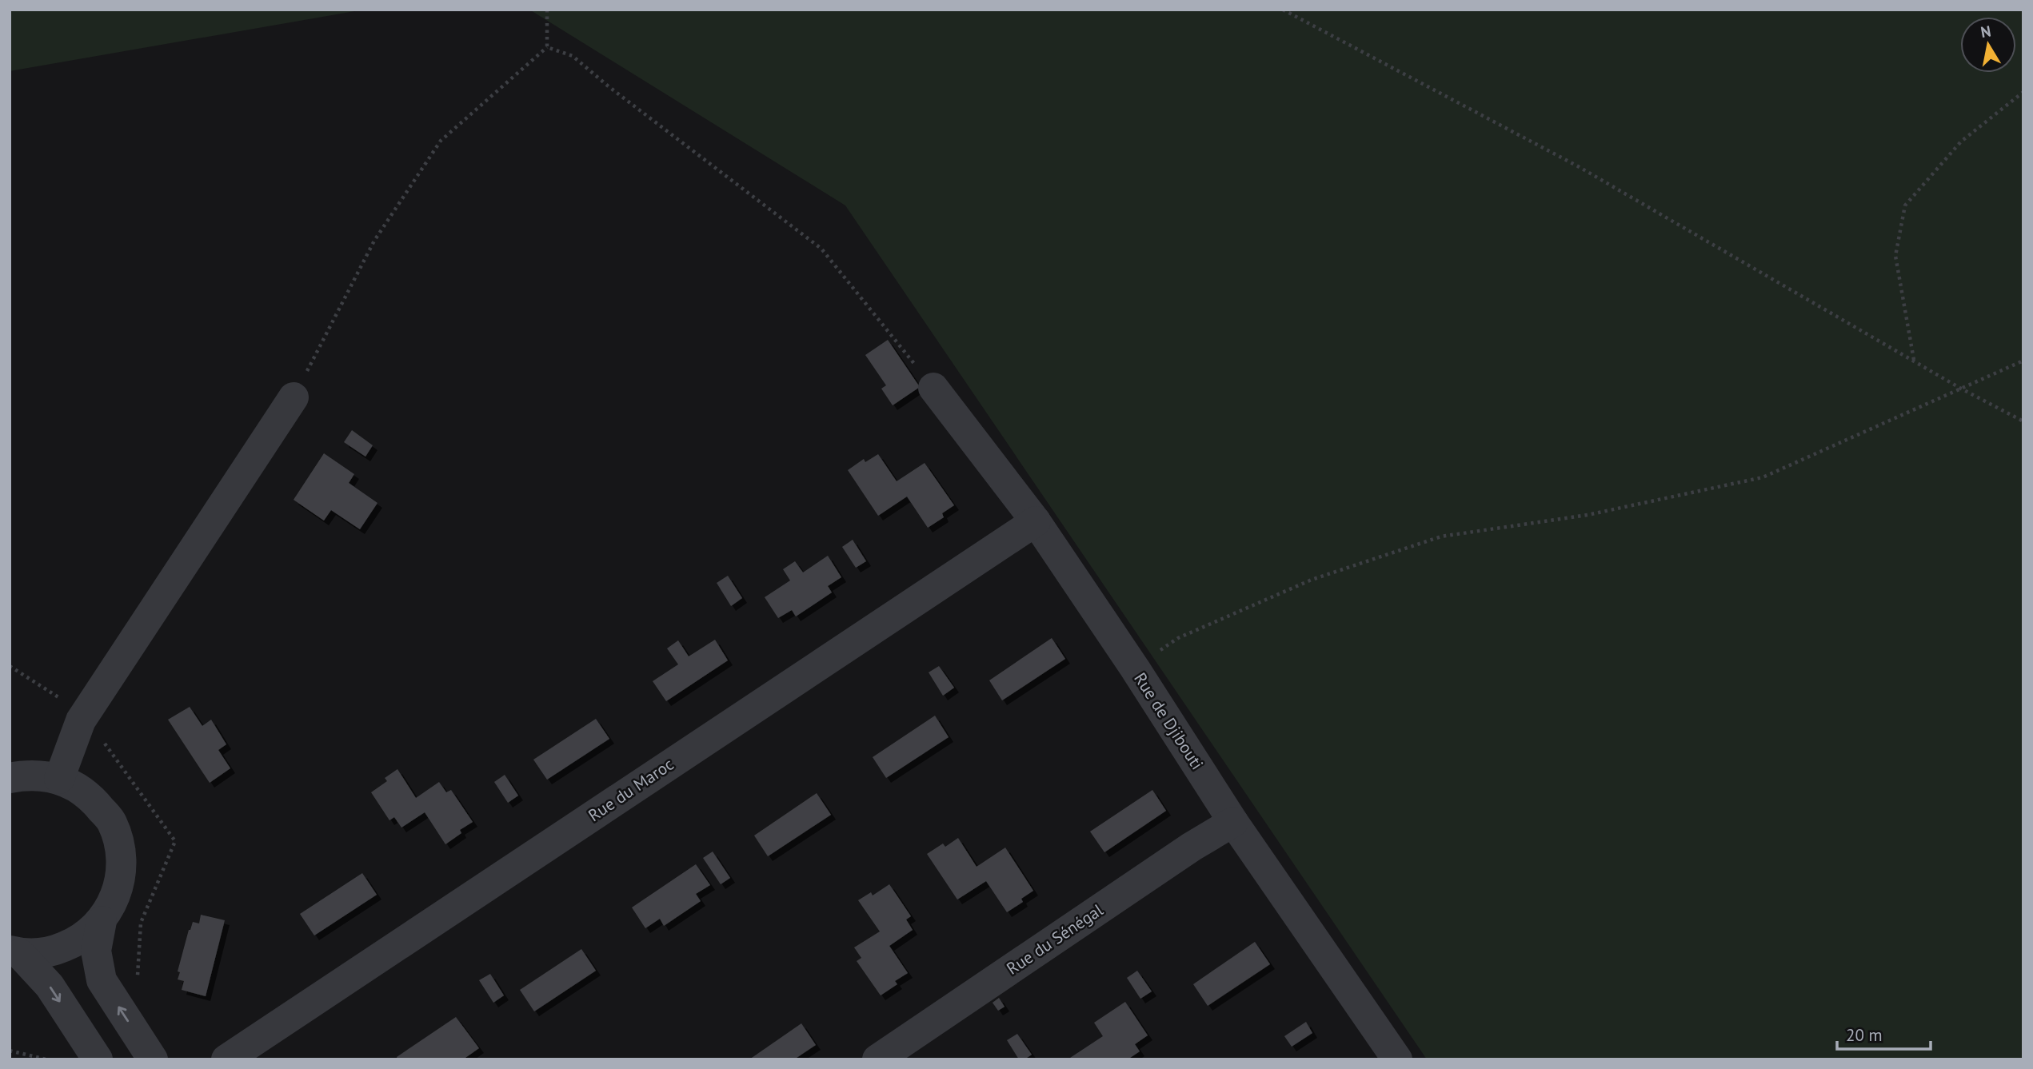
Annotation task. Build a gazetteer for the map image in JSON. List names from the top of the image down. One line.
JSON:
{"streets":{"street":["Rue de Djibouti","Rue du Maroc","Rue du Sénégal"]},"crossings":[["Rue de Djibouti","Rue du Maroc"],["Rue de Djibouti","Rue du Sénégal"]],"scale_bar":"20 m","north":"top"}
